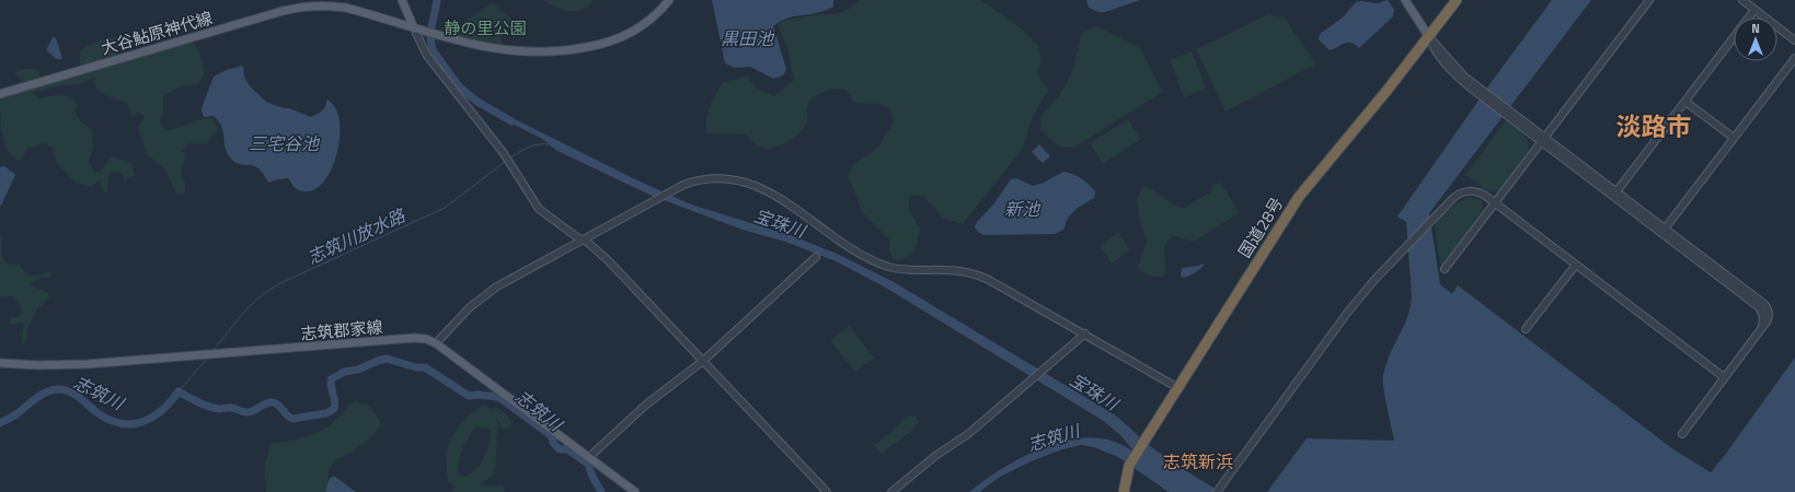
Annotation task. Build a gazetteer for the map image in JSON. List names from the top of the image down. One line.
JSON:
{"streets":{"highway":["国道28号"],"main road":["大谷鮎原神代線","志筑郡家線"]},"districts":["淡路市","志筑新浜"],"water":["黒田池","三宅谷池","新池","宝珠川","志筑川放水路","志筑川"],"parks":["静の里公園"],"north":"top"}
